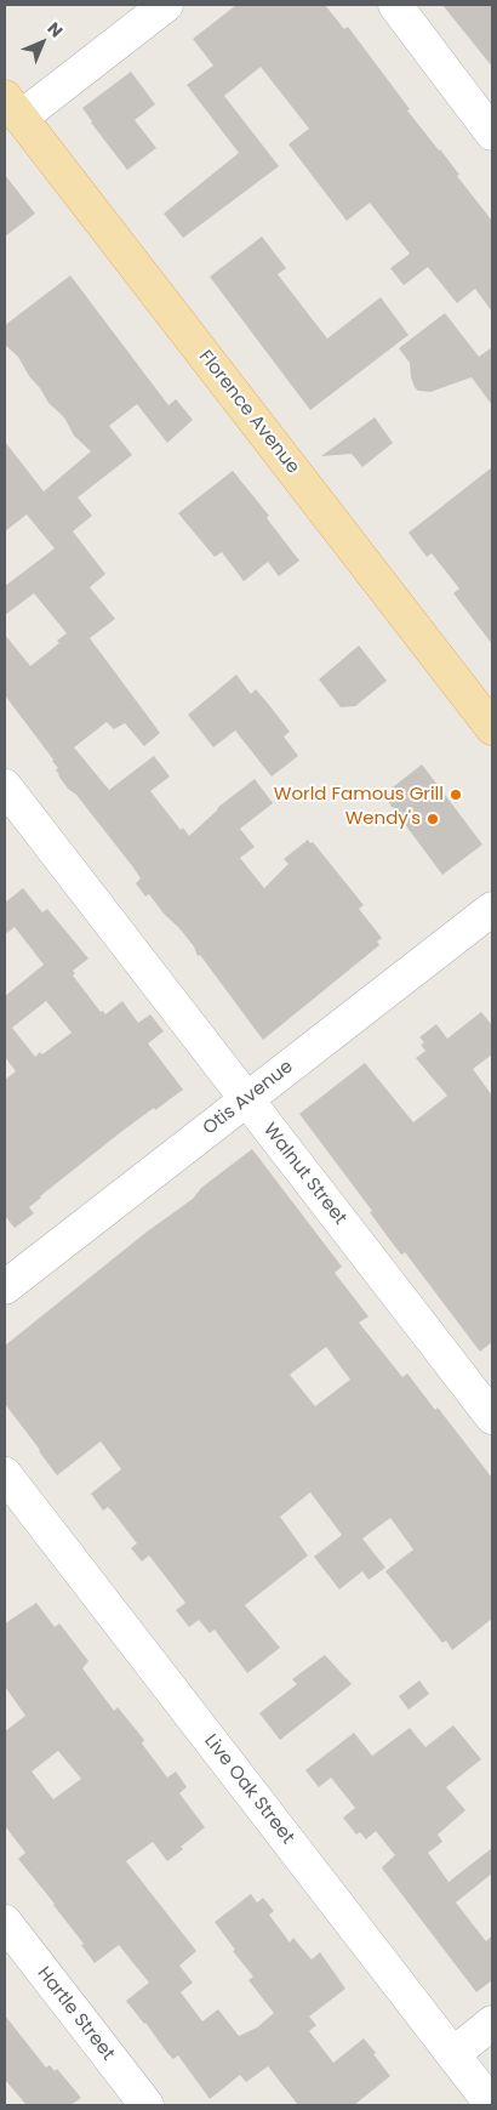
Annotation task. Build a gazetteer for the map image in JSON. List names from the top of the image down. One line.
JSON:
{"streets":{"main road":["Florence Avenue"],"street":["Otis Avenue","Walnut Street","Live Oak Street","Hartle Street"]},"crossings":[["Otis Avenue","Walnut Street"]],"places":["World Famous Grill","Wendy's"],"north":"top right"}
